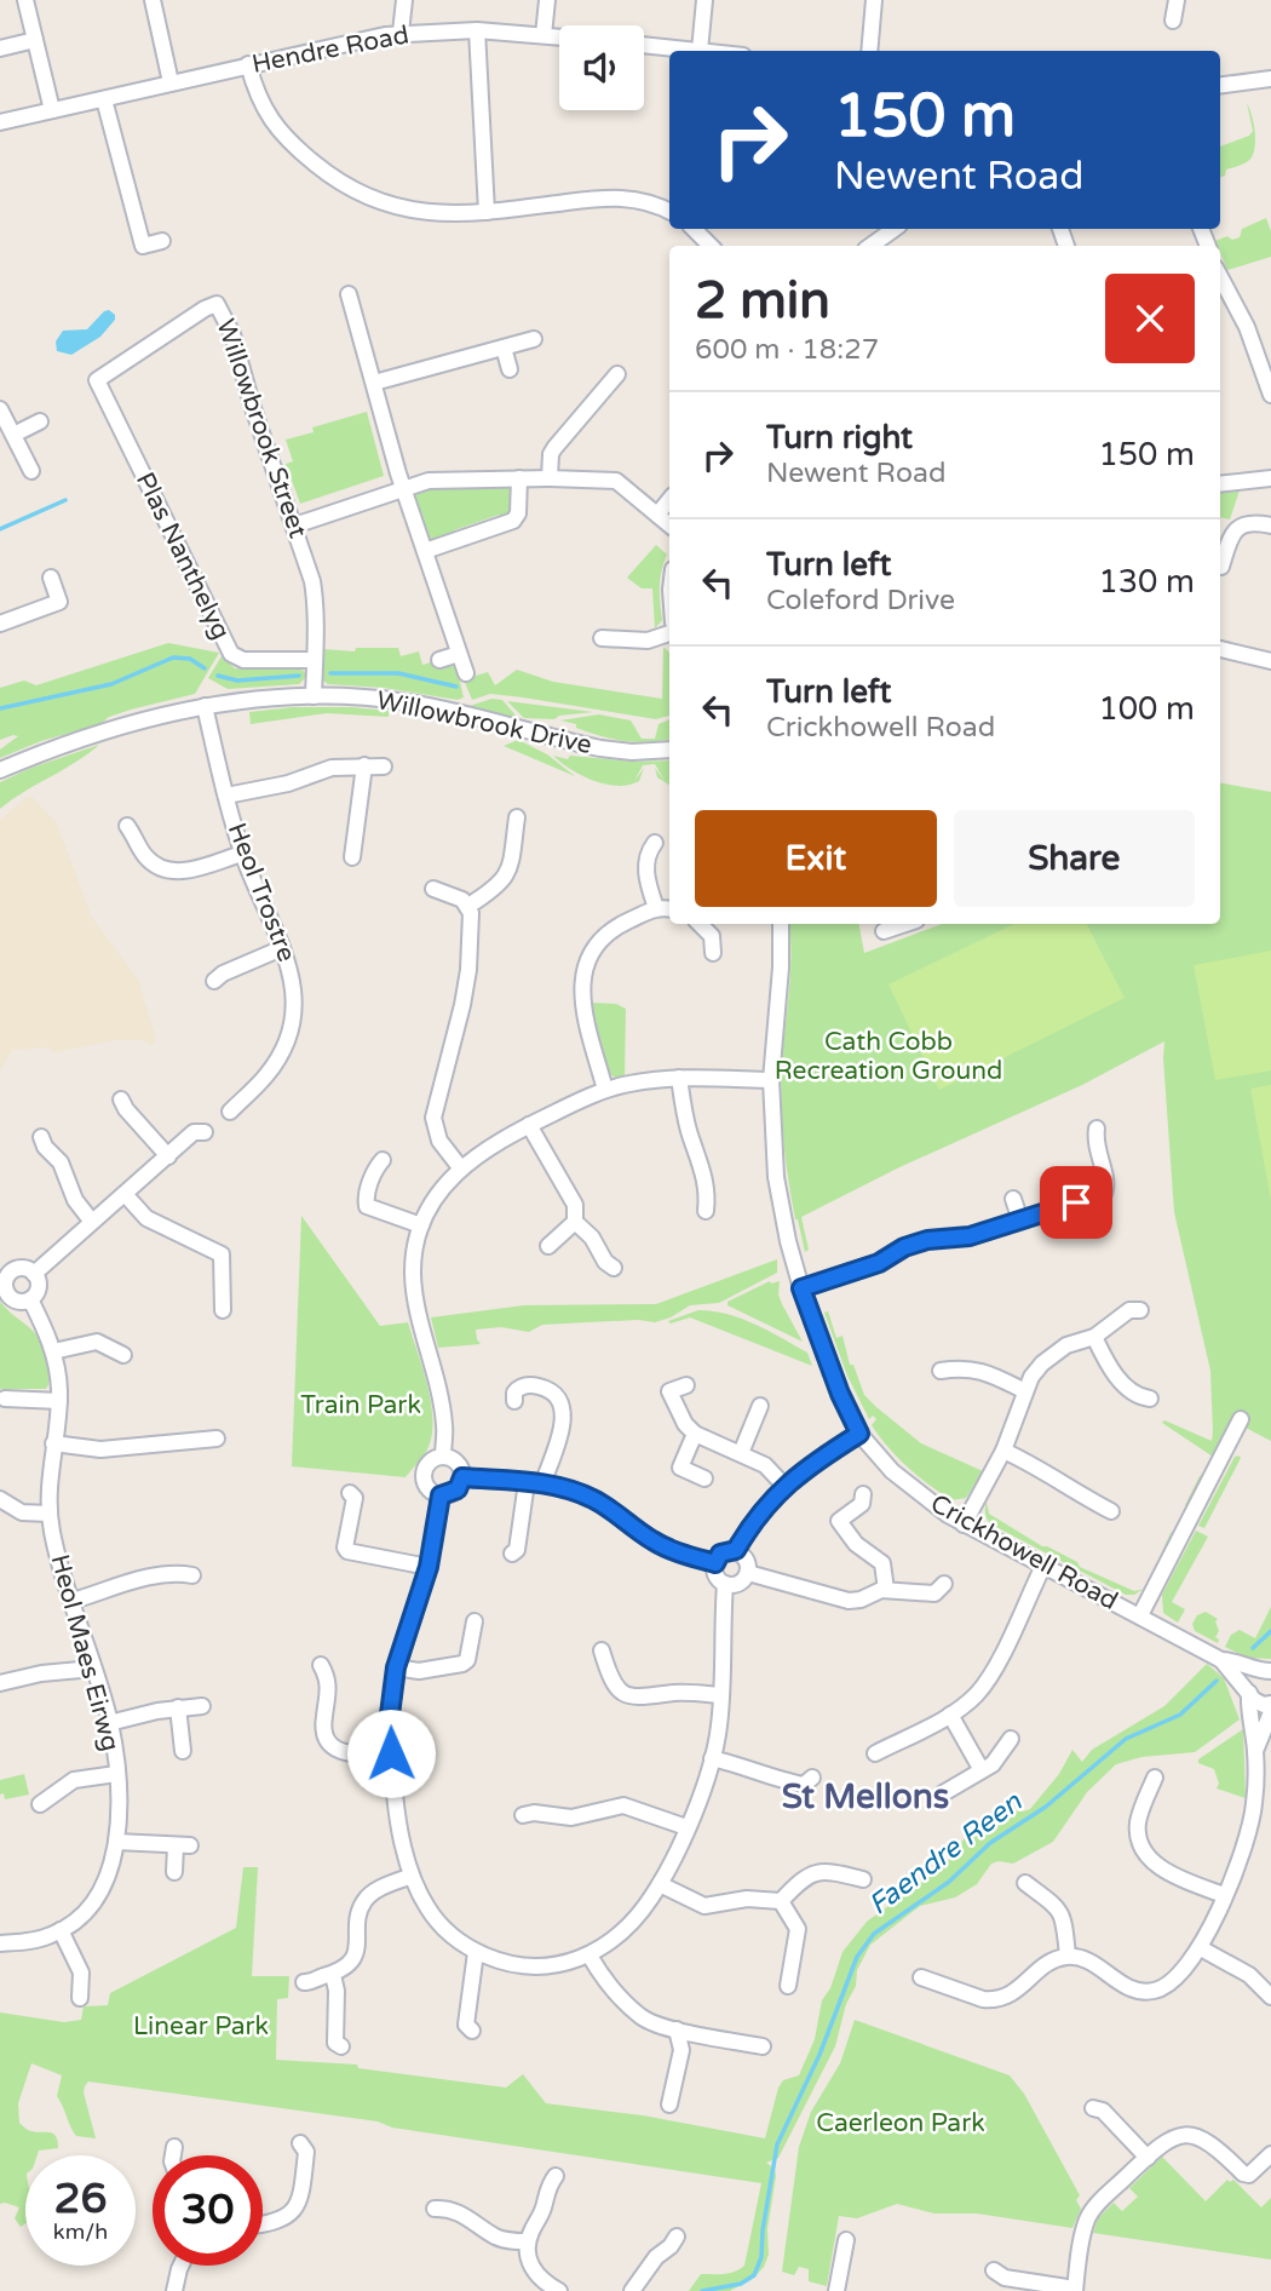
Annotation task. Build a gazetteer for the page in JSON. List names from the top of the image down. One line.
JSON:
{"streets":{"street":["Hendre Road","Willowbrook Street","Plas Nanthelyg","Willowbrook Drive","Heol Trostre","Crickhowell Road","Heol Maes Eirwg"]},"crossings":[["Willowbrook Street","Plas Nanthelyg"],["Willowbrook Street","Willowbrook Drive"],["Willowbrook Drive","Heol Trostre"]],"districts":["St Mellons"],"water":["Faendre Reen"],"parks":["Cath Cobb Recreation Ground","Train Park","Linear Park","Caerleon Park"],"page":{"turn":["150 m","Newent Road"],"heading":["2 min","600 m · 18:27"],"list":[{"name":"Turn right","note":"Newent Road","value":"150 m"},{"name":"Turn left","note":"Coleford Drive","value":"130 m"},{"name":"Turn left","note":"Crickhowell Road","value":"100 m"}],"buttons":["Exit","Share"],"speed":"26 km/h","limit":"30"}}
